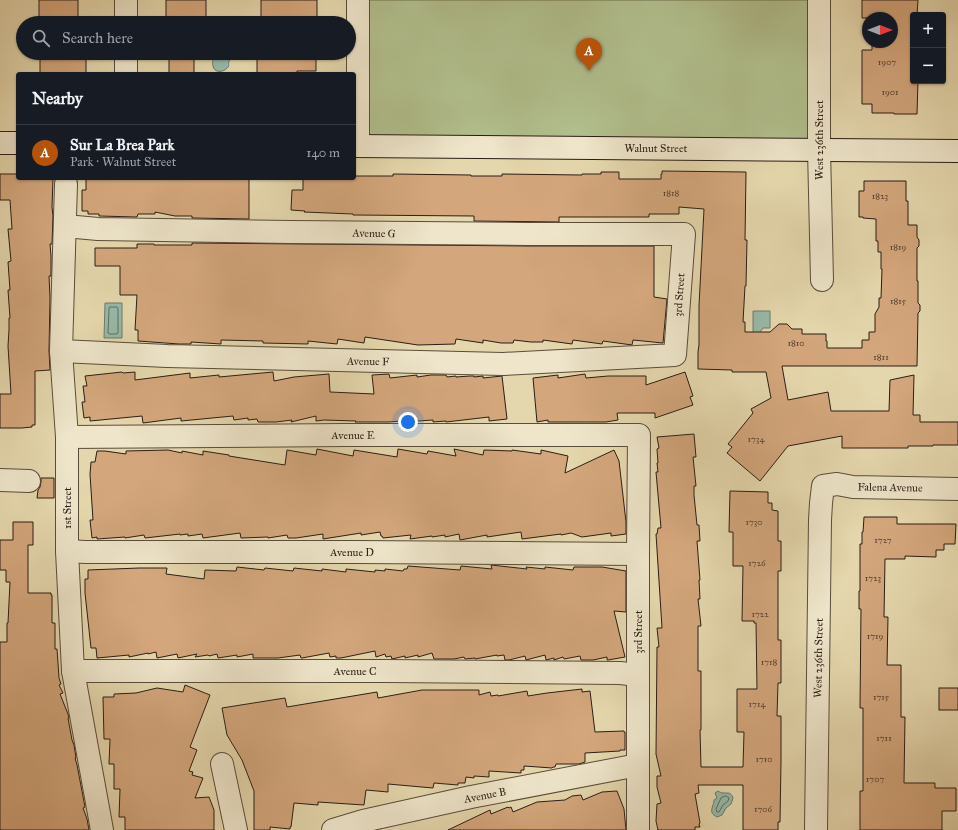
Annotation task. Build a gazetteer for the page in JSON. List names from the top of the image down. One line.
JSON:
{"streets":{"street":["West 236th Street","Walnut Street","Avenue G","3rd Street","Avenue F","Avenue E","Falena Avenue","1st Street","Avenue D","Avenue C","Avenue B"]},"crossings":[["West 236th Street","Walnut Street"],["West 236th Street","Falena Avenue"],["Avenue G","3rd Street"],["Avenue G","1st Street"],["3rd Street","Avenue F"],["3rd Street","Avenue E"],["3rd Street","Avenue D"],["3rd Street","Avenue C"],["3rd Street","Avenue B"],["Avenue F","1st Street"],["Avenue E","1st Street"],["1st Street","Avenue D"],["1st Street","Avenue C"]],"house_numbers":["1907","1901","1818","1823","1819","1815","1810","1811","1734","1730","1727","1726","1723","1722","1719","1718","1715","1714","1711","1710","1707","1706"],"north":"right","page":{"map_buttons":["+","−"],"search":"Search here","pins":"A","heading":"Nearby","list":[{"mark":"A","name":"Sur La Brea Park","note":"Park · Walnut Street","value":"140 m"}]}}
